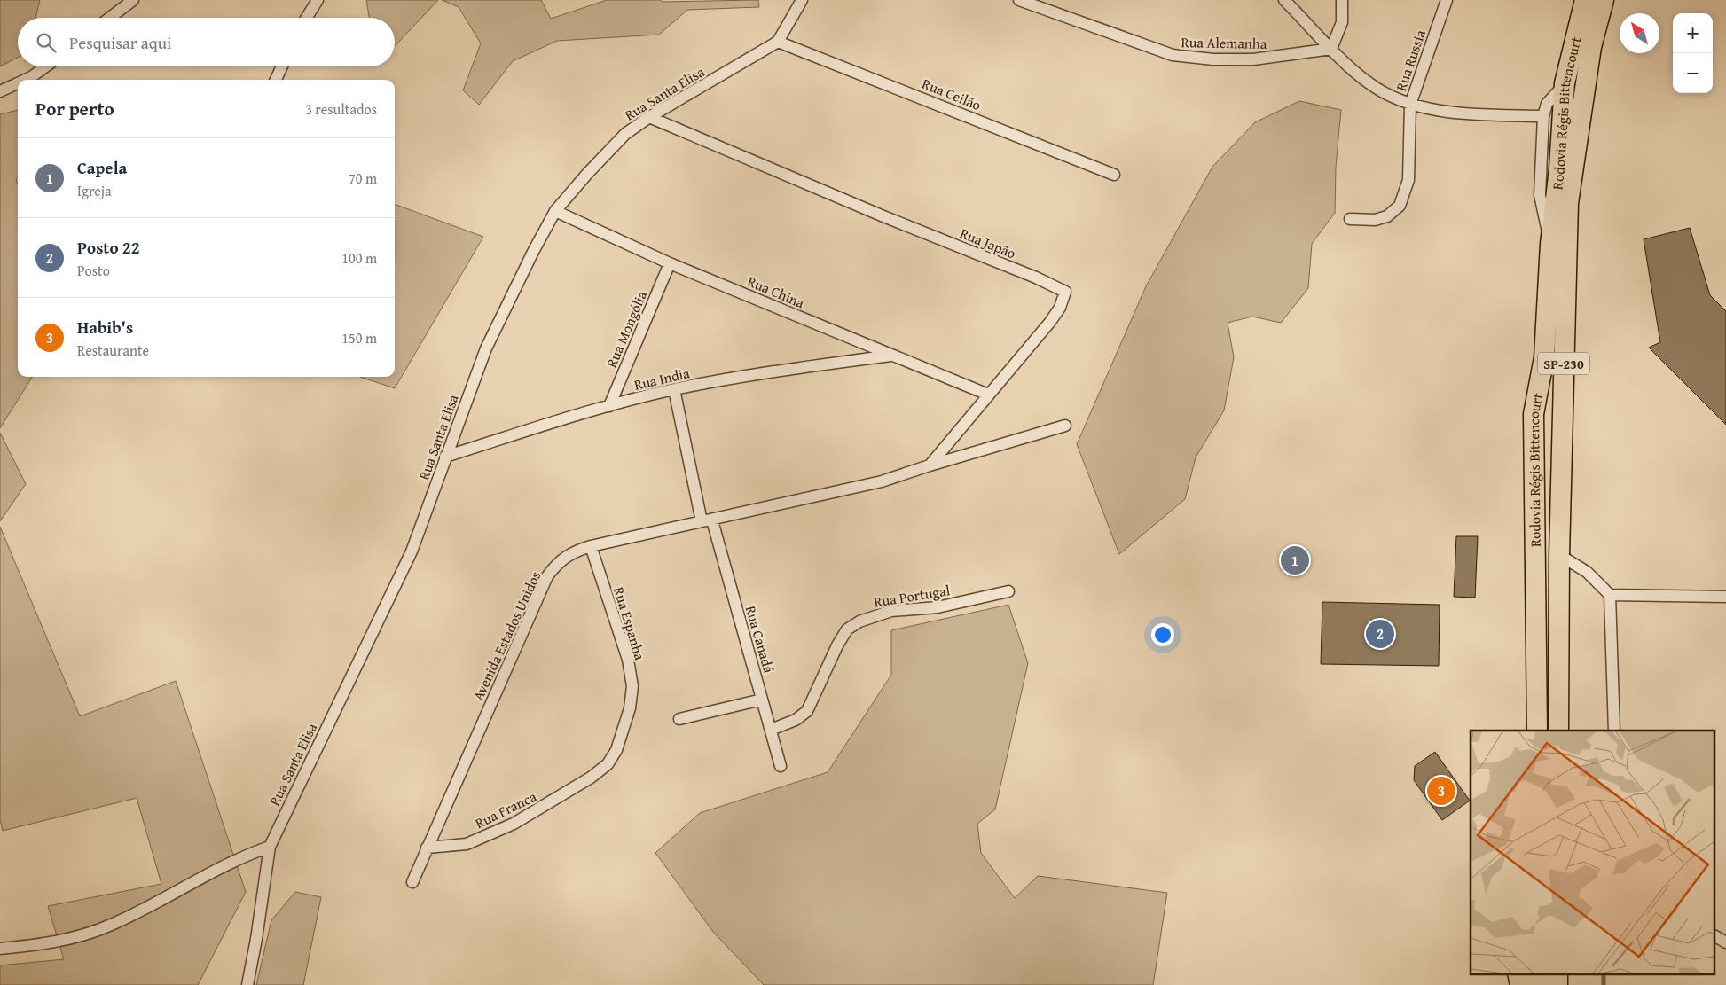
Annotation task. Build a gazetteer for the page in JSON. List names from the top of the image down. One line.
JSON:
{"streets":{"highway":["Rodovia Régis Bittencourt","SP-230"],"street":["Rua Alemanha","Rua Russia","Rua Santa Elisa","Rua Ceilão","Rua Japão","Rua China","Rua Mongólia","Rua India","Rua Portugal","Rua Espanha","Avenida Estados Unidos","Rua Canadá","Rua Franca"]},"crossings":[["Rua Santa Elisa","Rua Ceilão"],["Rua Santa Elisa","Rua Japão"],["Rua Santa Elisa","Rua China"],["Rua Santa Elisa","Rua India"],["Rua Japão","Rua China"],["Rua Japão","Avenida Estados Unidos"],["Rua China","Rua Mongólia"],["Rua China","Rua India"],["Rua Mongólia","Rua India"],["Rua India","Rua Canadá"],["Rua Portugal","Rua Canadá"],["Rua Espanha","Avenida Estados Unidos"],["Rua Espanha","Rua Franca"],["Avenida Estados Unidos","Rua Canadá"],["Avenida Estados Unidos","Rua Franca"]],"north":"top left","page":{"map_buttons":["+","−"],"search":"Pesquisar aqui","heading":["Por perto","3 resultados"],"list":[{"mark":"1","name":"Capela","note":"Igreja","value":"70 m"},{"mark":"2","name":"Posto 22","note":"Posto","value":"100 m"},{"mark":"3","name":"Habib's","note":"Restaurante","value":"150 m"}],"pins":["1","2","3"]}}
